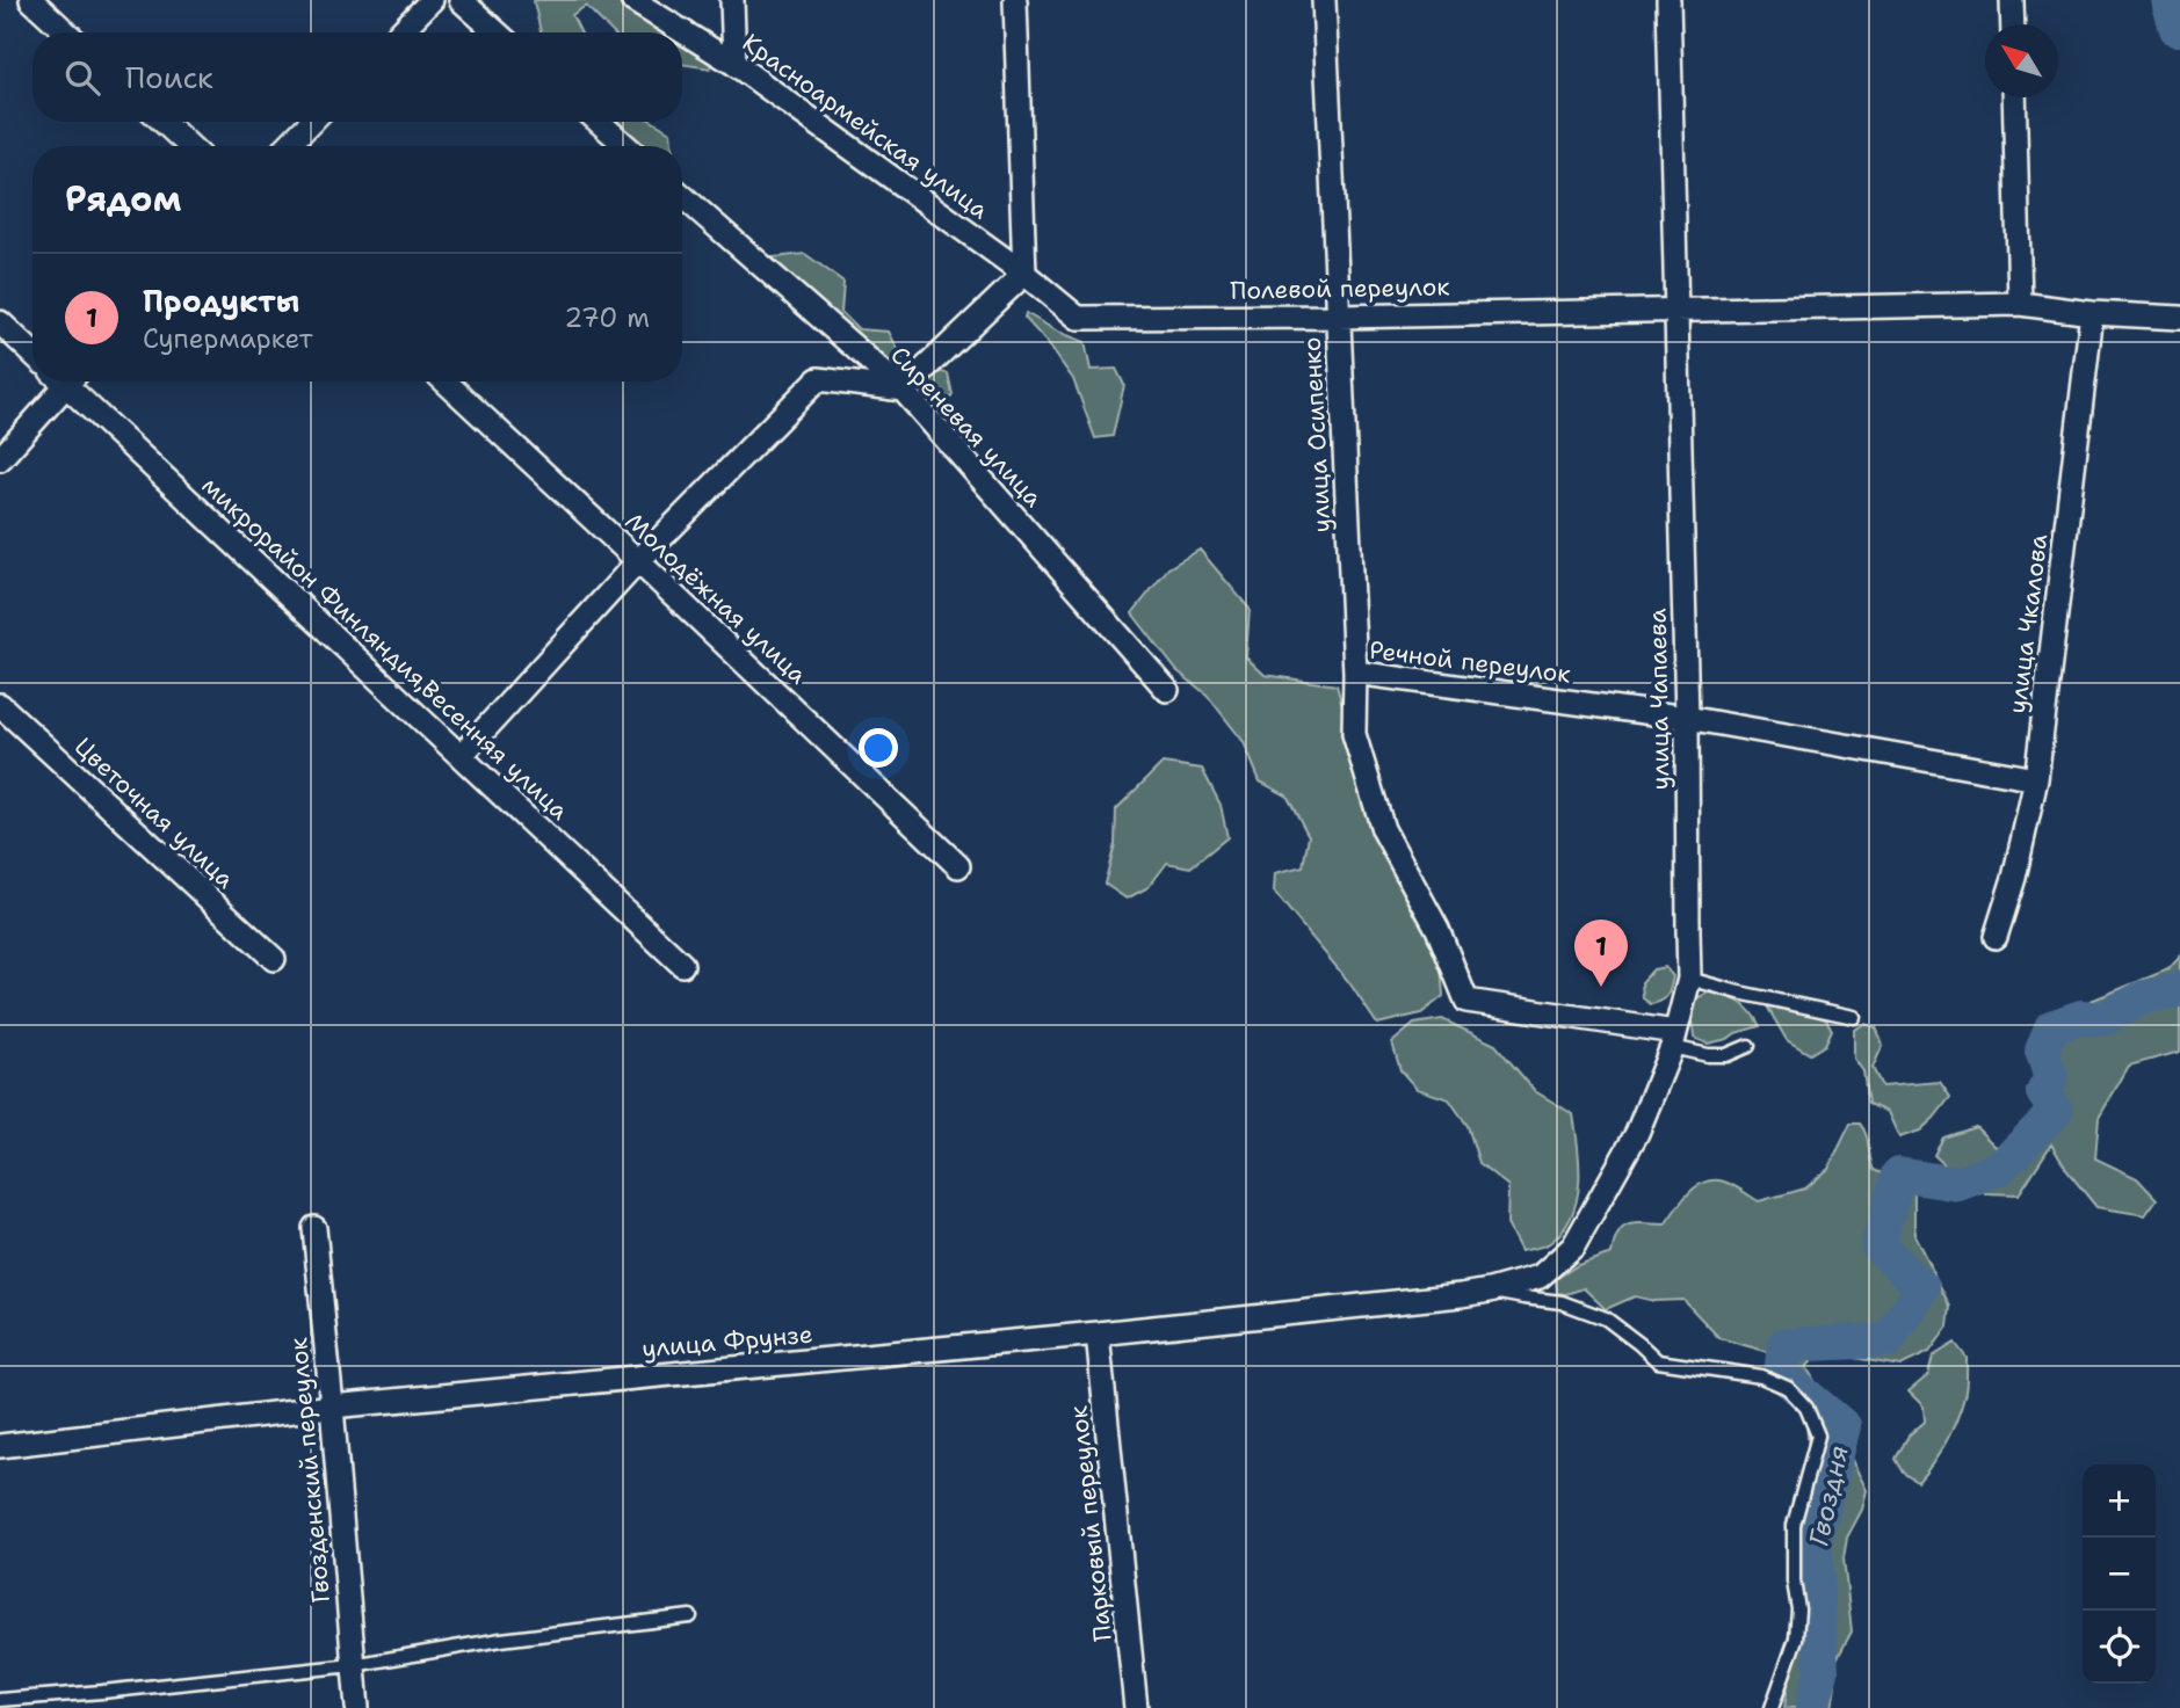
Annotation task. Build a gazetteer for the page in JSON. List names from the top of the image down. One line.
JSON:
{"streets":{"street":["Красноармейская улица","Полевой переулок","Сиреневая улица","улица Осипенко","Молодёжная улица","улица Чкалова","микрорайон Финляндия,Весенняя улица","Речной переулок","улица Чапаева","Цветочная улица","улица Фрунзе","Гвозденский переулок","Парковый переулок"]},"crossings":[["Красноармейская улица","Полевой переулок"],["Полевой переулок","улица Осипенко"],["Полевой переулок","улица Чкалова"],["Полевой переулок","улица Чапаева"],["улица Осипенко","Речной переулок"],["улица Чкалова","Речной переулок"],["Речной переулок","улица Чапаева"],["улица Чапаева","улица Фрунзе"],["улица Фрунзе","Гвозденский переулок"],["улица Фрунзе","Парковый переулок"]],"water":["Гвоздня"],"north":"top left","page":{"search":"Поиск","heading":"Рядом","list":[{"mark":"1","name":"Продукты","note":"Супермаркет","value":"270 m"}],"pins":"1","map_buttons":["+","−"]}}
